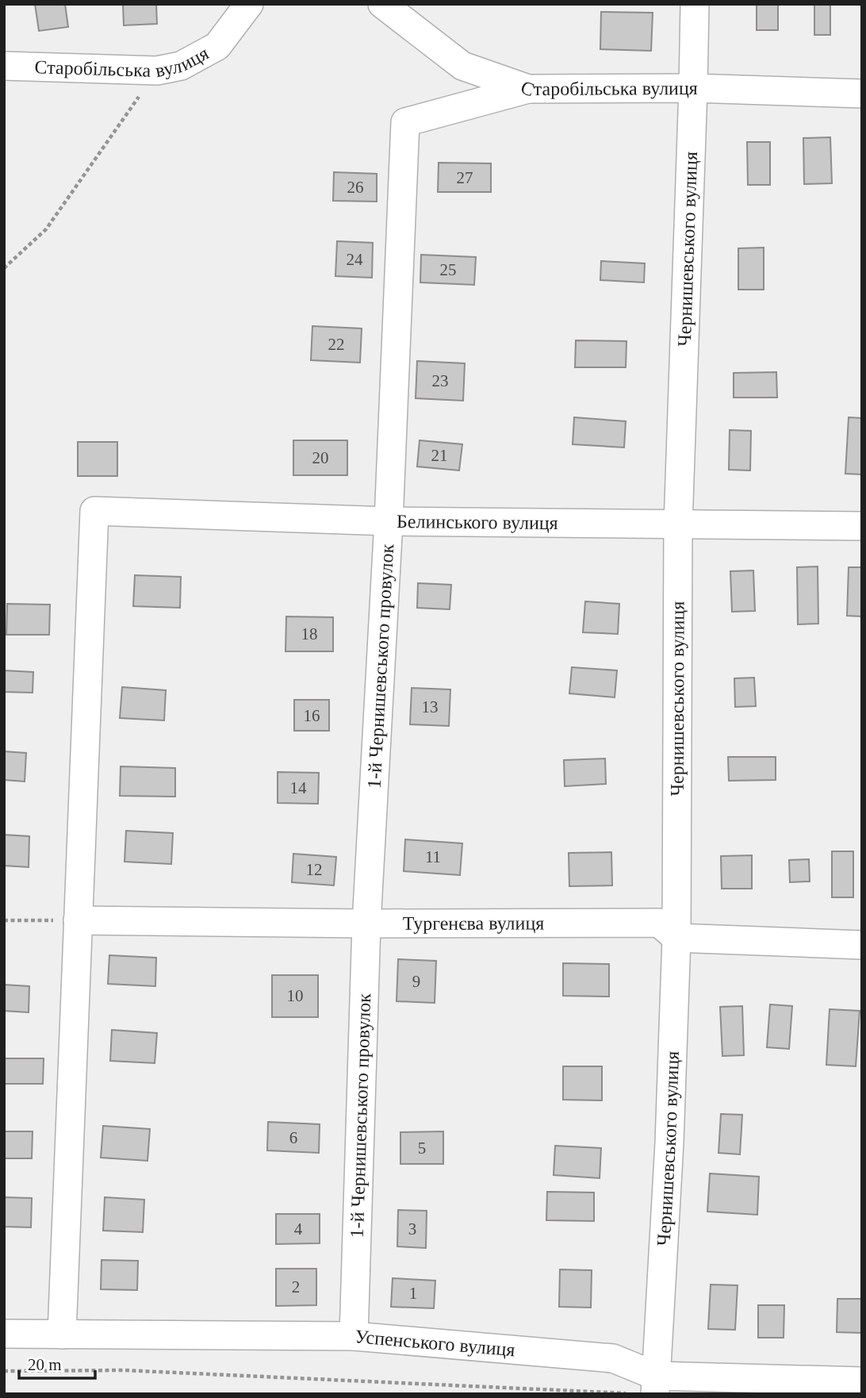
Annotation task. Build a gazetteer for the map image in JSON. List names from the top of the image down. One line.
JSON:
{"streets":{"street":["Старобільська вулиця","Чернишевського вулиця","Белинського вулиця","1-й Чернишевського провулок","Тургенєва вулиця","Успенського вулиця"]},"crossings":[["Старобільська вулиця","Чернишевського вулиця"],["Старобільська вулиця","1-й Чернишевського провулок"],["Чернишевського вулиця","Белинського вулиця"],["Чернишевського вулиця","Тургенєва вулиця"],["Чернишевського вулиця","Успенського вулиця"],["Белинського вулиця","1-й Чернишевського провулок"],["Белинського вулиця","Тургенєва вулиця"],["1-й Чернишевського провулок","Тургенєва вулиця"],["1-й Чернишевського провулок","Успенського вулиця"]],"house_numbers":["27","26","24","25","22","23","21","20","18","13","16","14","11","12","9","10","6","5","4","3","2","1"],"scale_bar":"20 m"}
